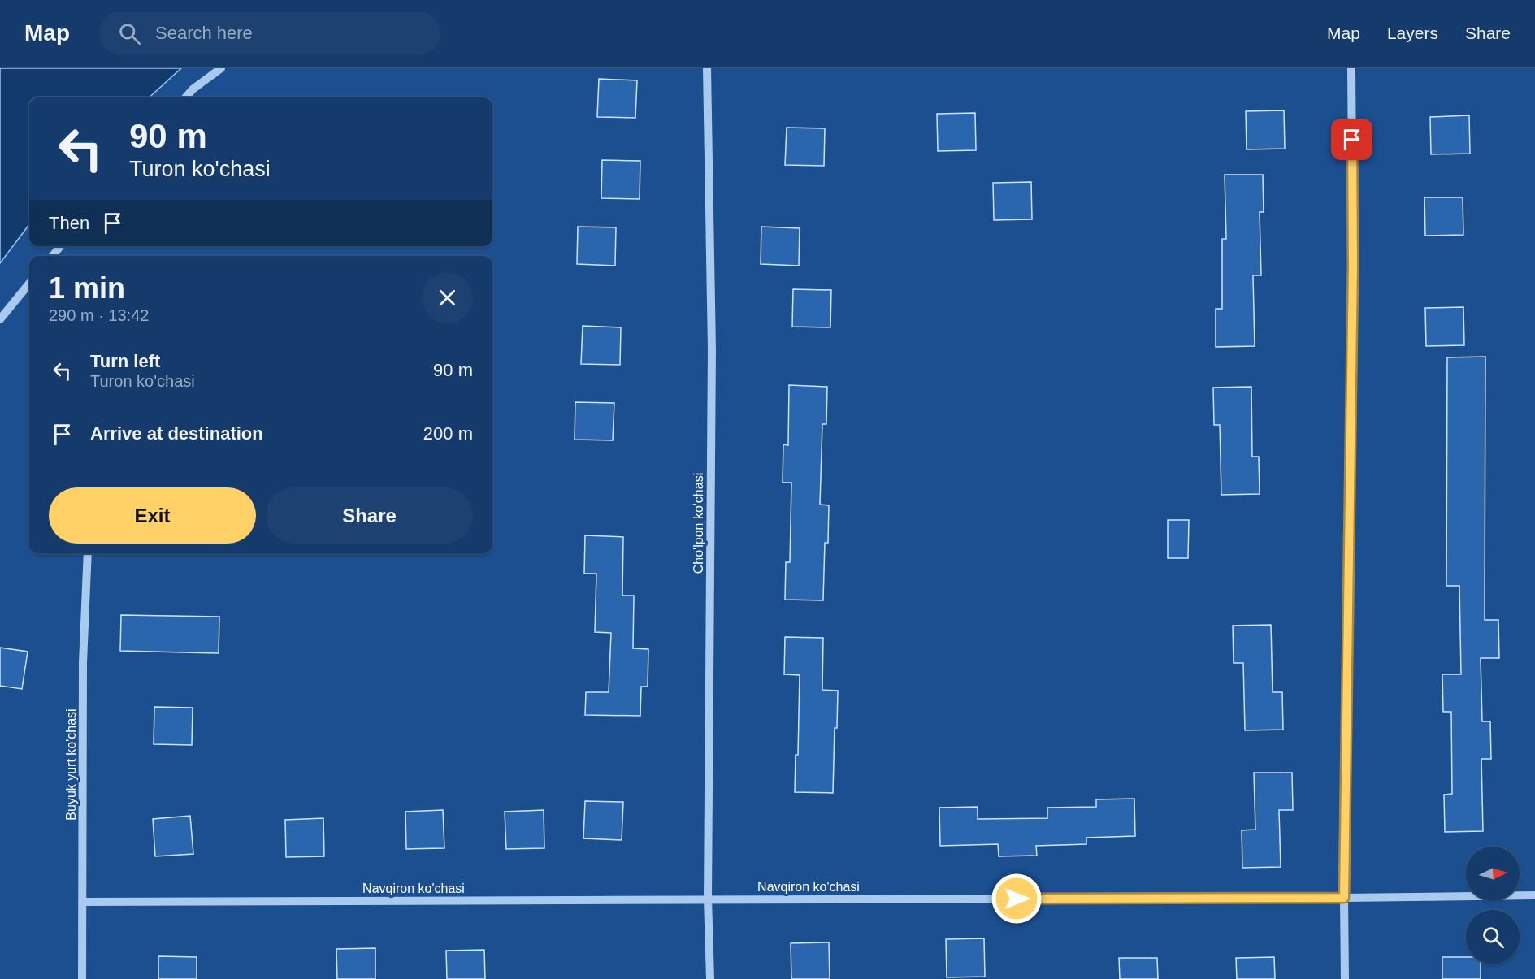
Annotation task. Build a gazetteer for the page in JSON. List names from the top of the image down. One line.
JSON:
{"streets":{"street":["Cho'lpon ko'chasi","Buyuk yurt ko'chasi","Navqiron ko'chasi"]},"crossings":[["Cho'lpon ko'chasi","Navqiron ko'chasi"],["Buyuk yurt ko'chasi","Navqiron ko'chasi"]],"north":"right","page":{"header":"Map","search":"Search here","nav":["Map","Layers","Share"],"turn":["90 m","Turon ko'chasi"],"then":"Then","heading":["1 min","290 m · 13:42"],"list":[{"name":"Turn left","note":"Turon ko'chasi","value":"90 m"},{"name":"Arrive at destination","value":"200 m"}],"buttons":["Exit","Share"]}}
